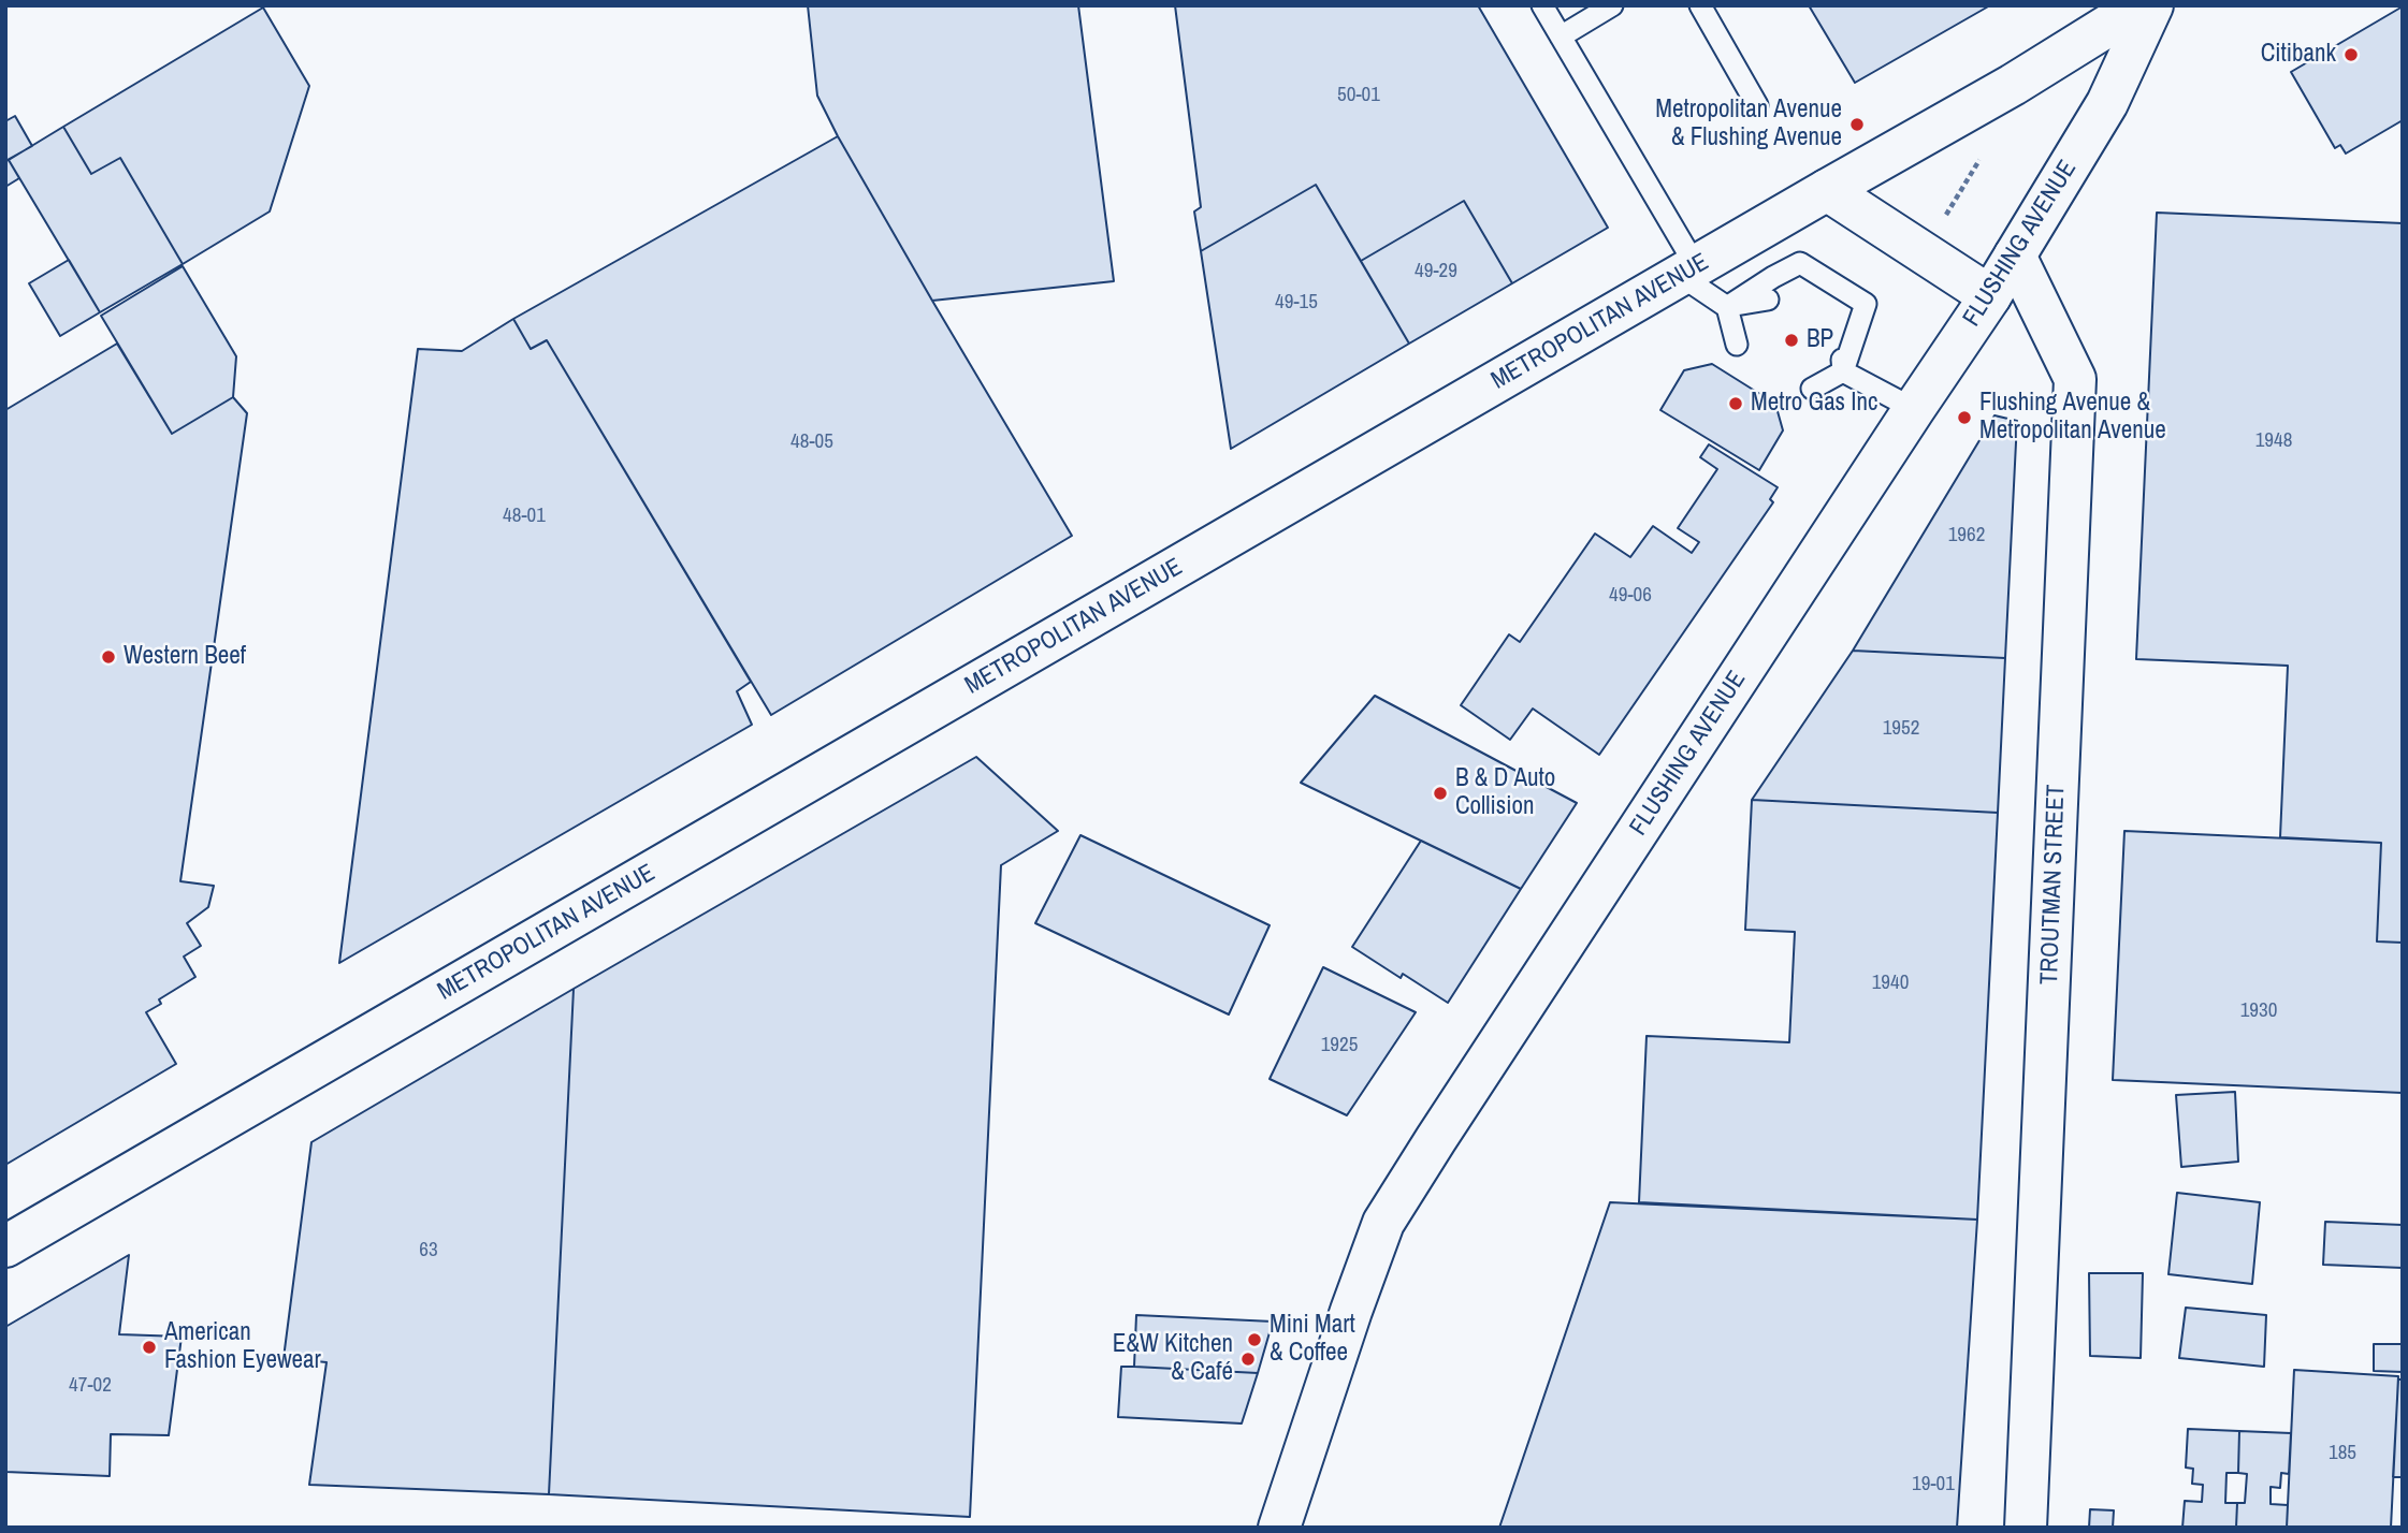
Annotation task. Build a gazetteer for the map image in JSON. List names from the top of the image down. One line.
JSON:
{"streets":{"main road":["FLUSHING AVENUE","METROPOLITAN AVENUE","TROUTMAN STREET"]},"crossings":[["FLUSHING AVENUE","TROUTMAN STREET"]],"places":["Citibank","Metropolitan Avenue & Flushing Avenue","BP","Metro Gas Inc","Flushing Avenue & Metropolitan Avenue","Western Beef","B & D Auto Collision","Mini Mart & Coffee","American Fashion Eyewear","E&W Kitchen & Café"],"house_numbers":["50-01","49-29","49-15","1948","48-05","48-01","1962","49-06","1952","1940","1930","1925","63","47-02","185","19-01"]}
